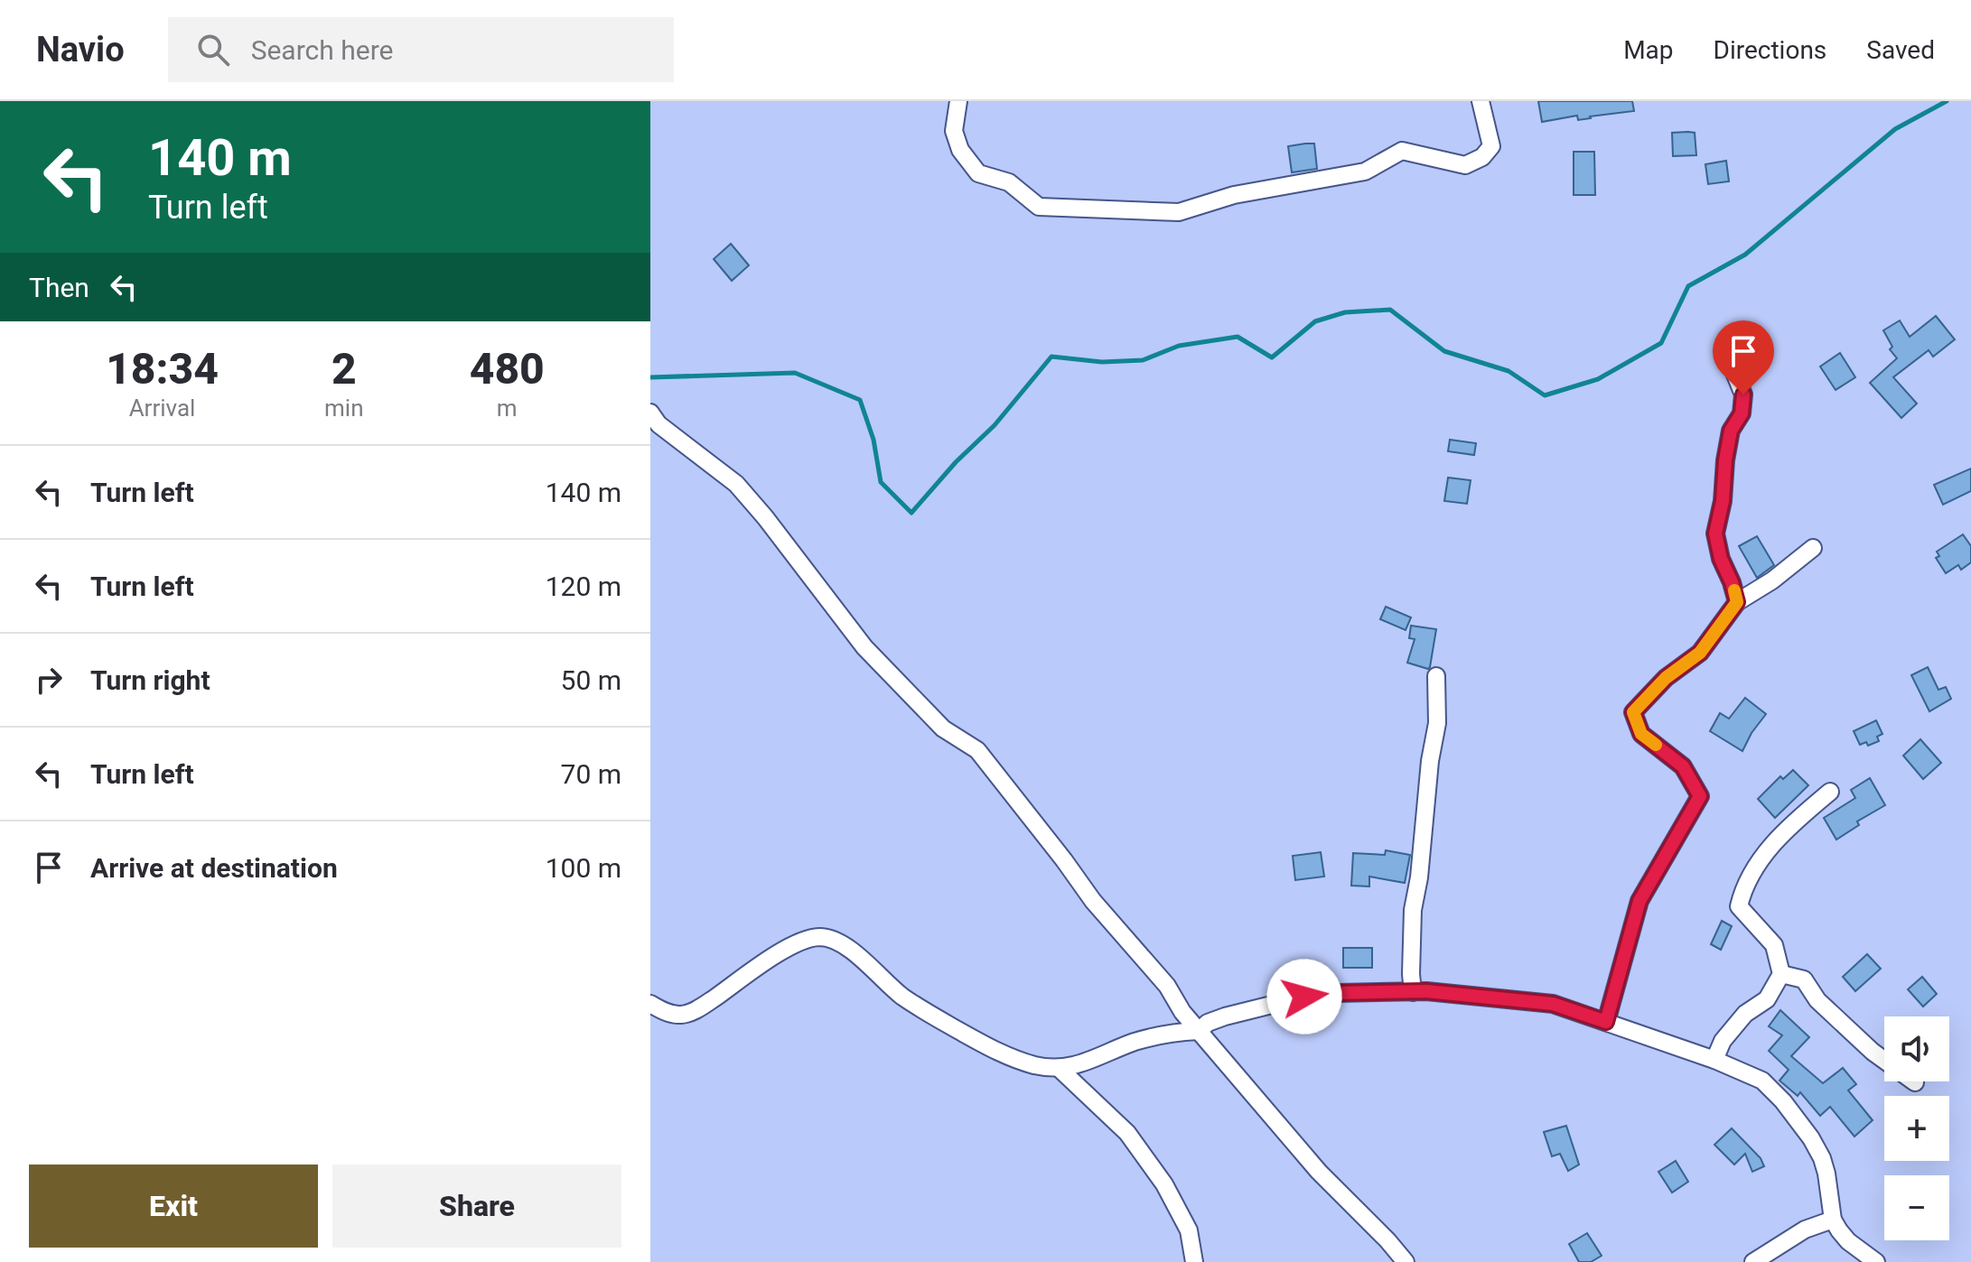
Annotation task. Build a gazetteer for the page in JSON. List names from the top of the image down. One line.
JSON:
{"page":{"header":"Navio","search":"Search here","nav":["Map","Directions","Saved"],"turn":["140 m","Turn left"],"then":"Then","eta":["18:34","Arrival","2","min","480","m"],"list":[{"name":"Turn left","value":"140 m"},{"name":"Turn left","value":"120 m"},{"name":"Turn right","value":"50 m"},{"name":"Turn left","value":"70 m"},{"name":"Arrive at destination","value":"100 m"}],"map_buttons":["+","−"],"buttons":["Exit","Share"]}}
